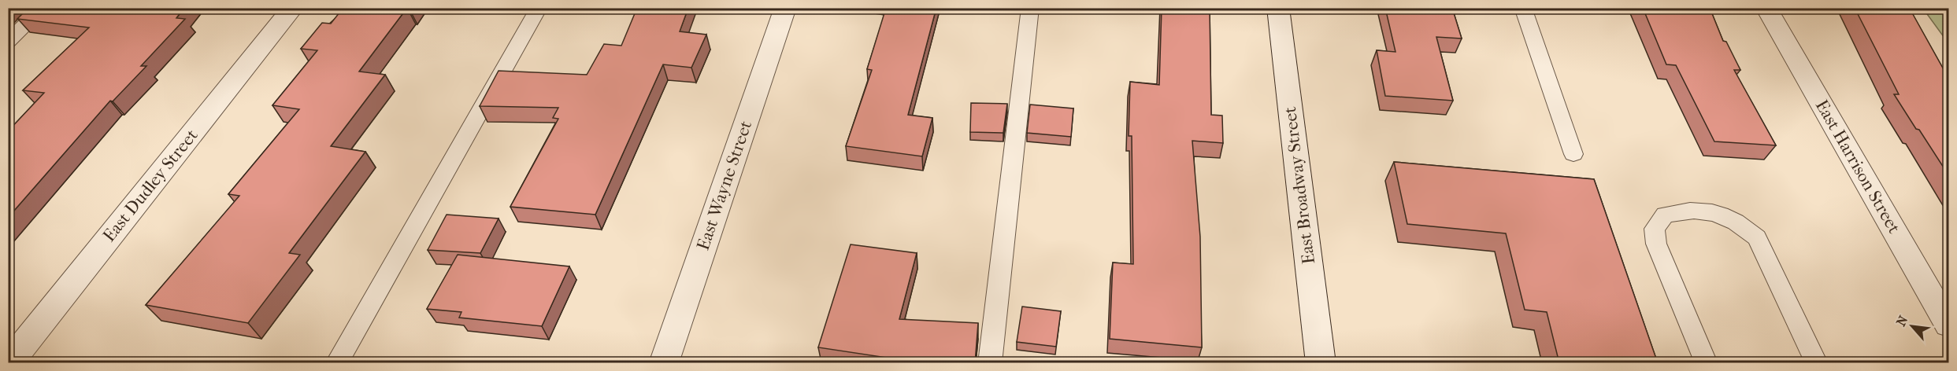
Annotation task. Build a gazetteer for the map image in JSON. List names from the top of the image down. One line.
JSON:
{"streets":{"street":["East Harrison Street","East Dudley Street","East Wayne Street","East Broadway Street"]},"north":"top left"}
